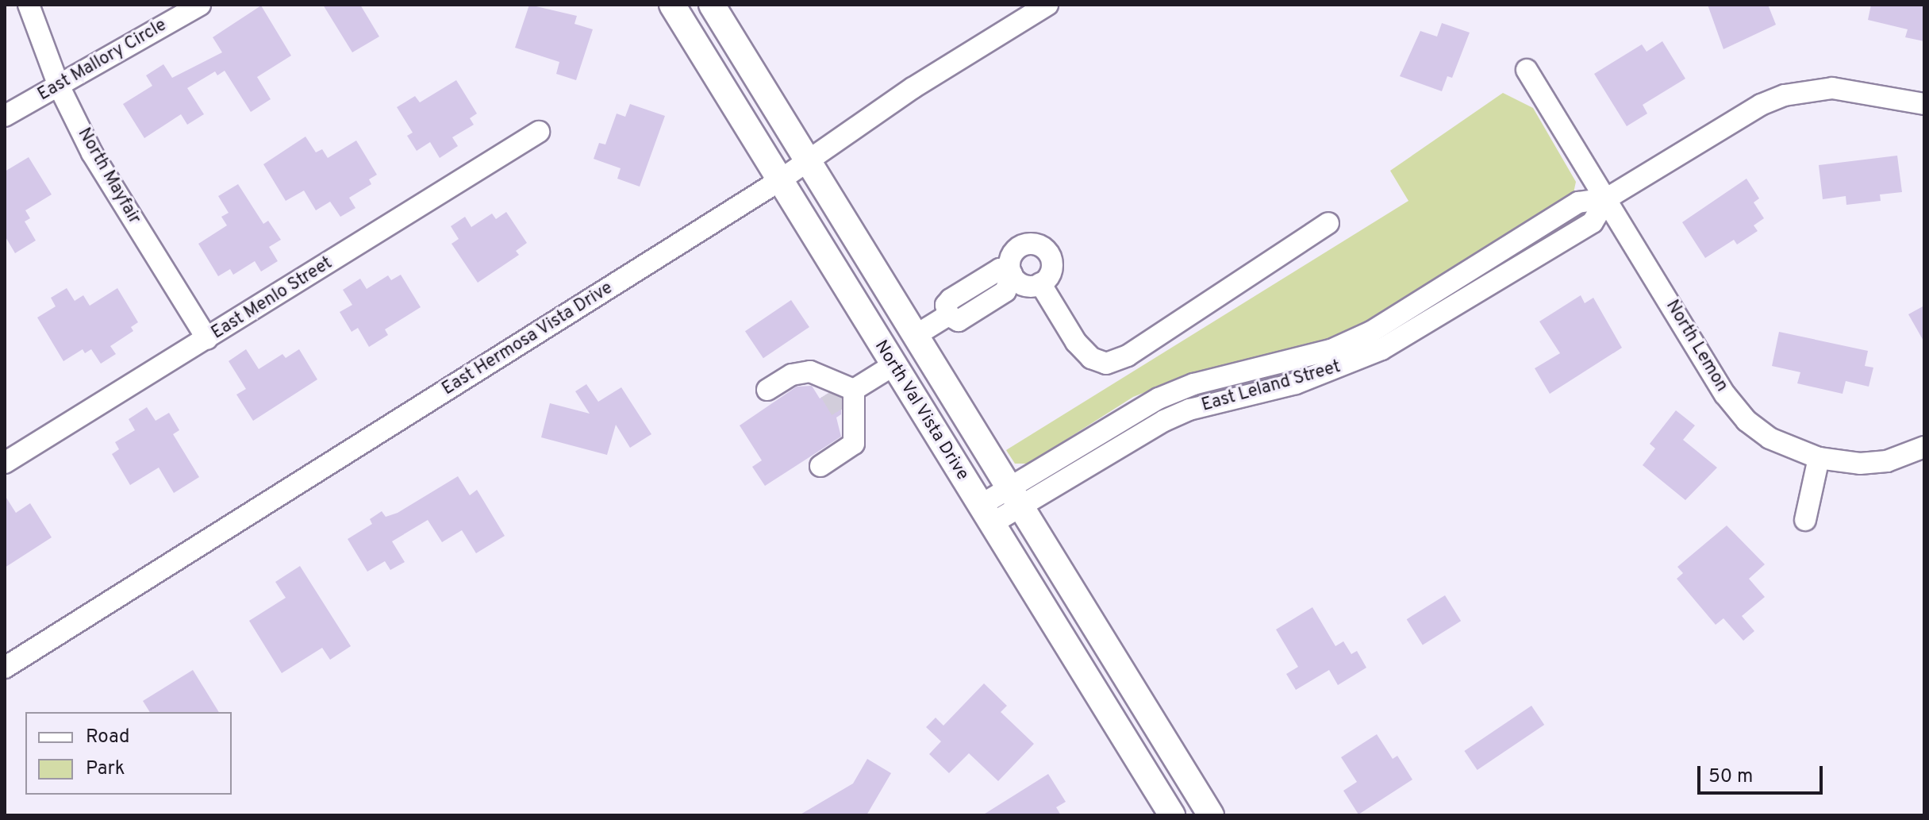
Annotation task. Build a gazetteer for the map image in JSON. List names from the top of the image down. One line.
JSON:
{"streets":{"main road":["North Val Vista Drive"],"street":["East Mallory Circle","North Mayfair","East Menlo Street","East Hermosa Vista Drive","North Lemon","East Leland Street"]},"crossings":[["East Mallory Circle","North Mayfair"],["North Mayfair","East Menlo Street"],["East Hermosa Vista Drive","North Val Vista Drive"],["North Lemon","East Leland Street"],["East Leland Street","North Val Vista Drive"]],"legend":["Road","Park"],"scale_bar":"50 m"}
